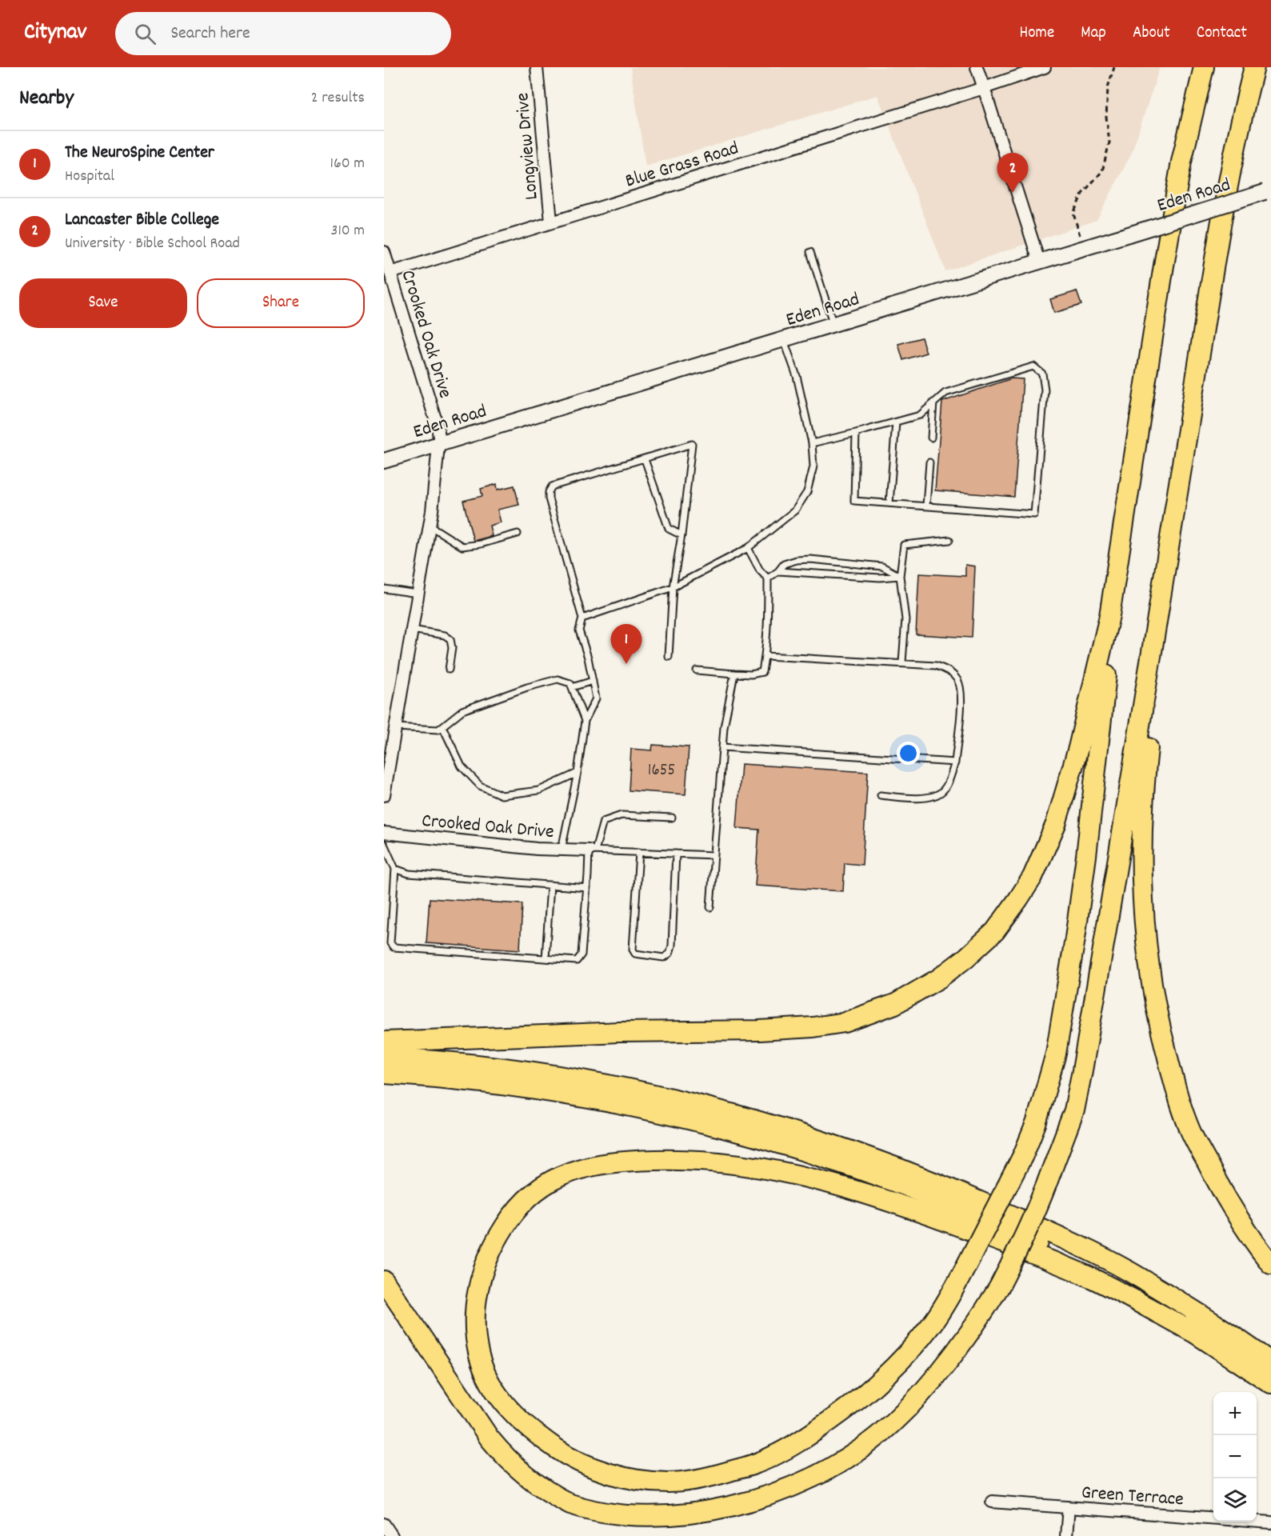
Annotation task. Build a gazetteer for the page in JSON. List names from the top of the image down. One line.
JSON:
{"streets":{"street":["Longview Drive","Blue Grass Road","Eden Road","Crooked Oak Drive","Green Terrace"]},"crossings":[["Longview Drive","Blue Grass Road"],["Blue Grass Road","Crooked Oak Drive"],["Eden Road","Crooked Oak Drive"]],"house_numbers":["1655"],"page":{"header":"Citynav","search":"Search here","nav":["Home","Map","About","Contact"],"heading":["Nearby","2 results"],"list":[{"mark":"1","name":"The NeuroSpine Center","note":"Hospital","value":"160 m"},{"mark":"2","name":"Lancaster Bible College","note":"University · Bible School Road","value":"310 m"}],"pins":["2","1"],"buttons":["Save","Share"],"map_buttons":["+","−"]}}
